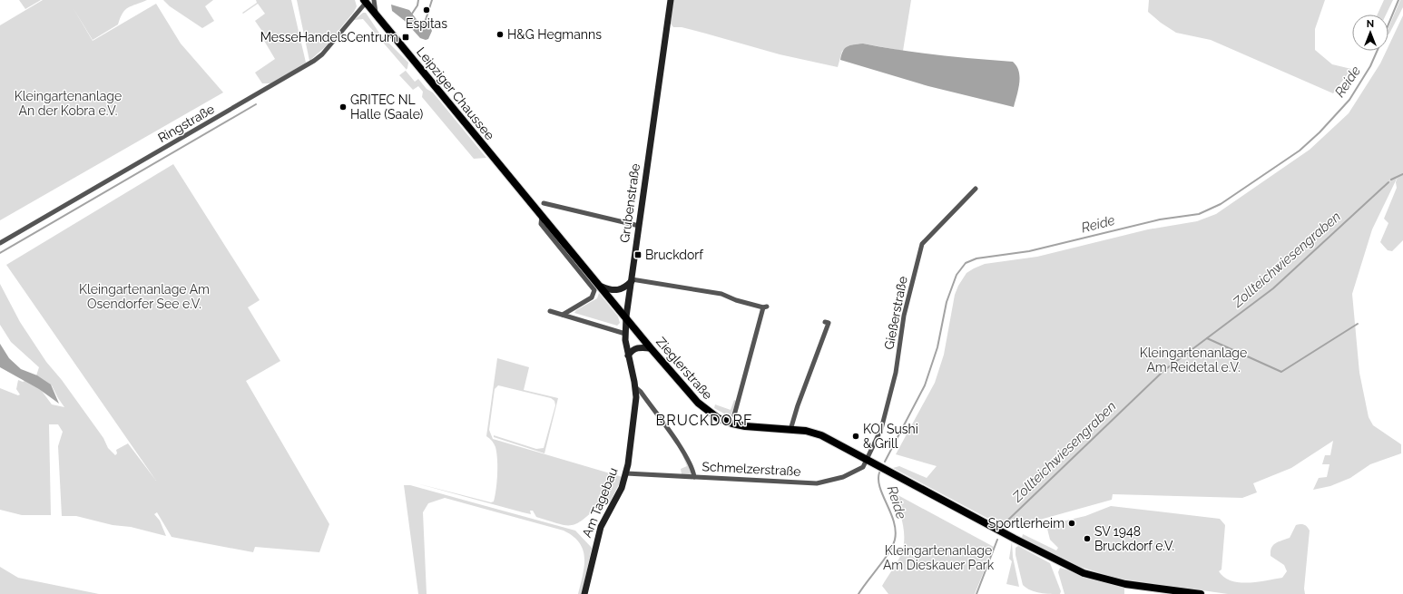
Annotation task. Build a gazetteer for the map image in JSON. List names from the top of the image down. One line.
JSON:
{"streets":{"main road":["Leipziger Chaussee","Zieglerstraße"],"street":["Ringstraße","Grubenstraße","Gießerstraße","Schmelzerstraße","Am Tagebau"]},"crossings":[["Leipziger Chaussee","Ringstraße"],["Leipziger Chaussee","Zieglerstraße"],["Grubenstraße","Zieglerstraße"],["Grubenstraße","Am Tagebau"],["Gießerstraße","Zieglerstraße"],["Gießerstraße","Schmelzerstraße"],["Zieglerstraße","Schmelzerstraße"],["Zieglerstraße","Am Tagebau"],["Schmelzerstraße","Am Tagebau"]],"districts":["BRUCKDORF"],"water":["Reide","Zollteichwiesengraben"],"parks":["Kleingartenanlage An der Kobra e.V.","Kleingartenanlage Am Osendorfer See e.V.","Kleingartenanlage Am Reidetal e.V.","Kleingartenanlage Am Dieskauer Park"],"places":{"other":["Espitas","H&G Hegmanns","GRITEC NL Halle (Saale)","KOI Sushi & Grill","Sportlerheim","SV 1948 Bruckdorf e.V."],"transit":["MesseHandelsCentrum","Bruckdorf"]},"north":"top"}
